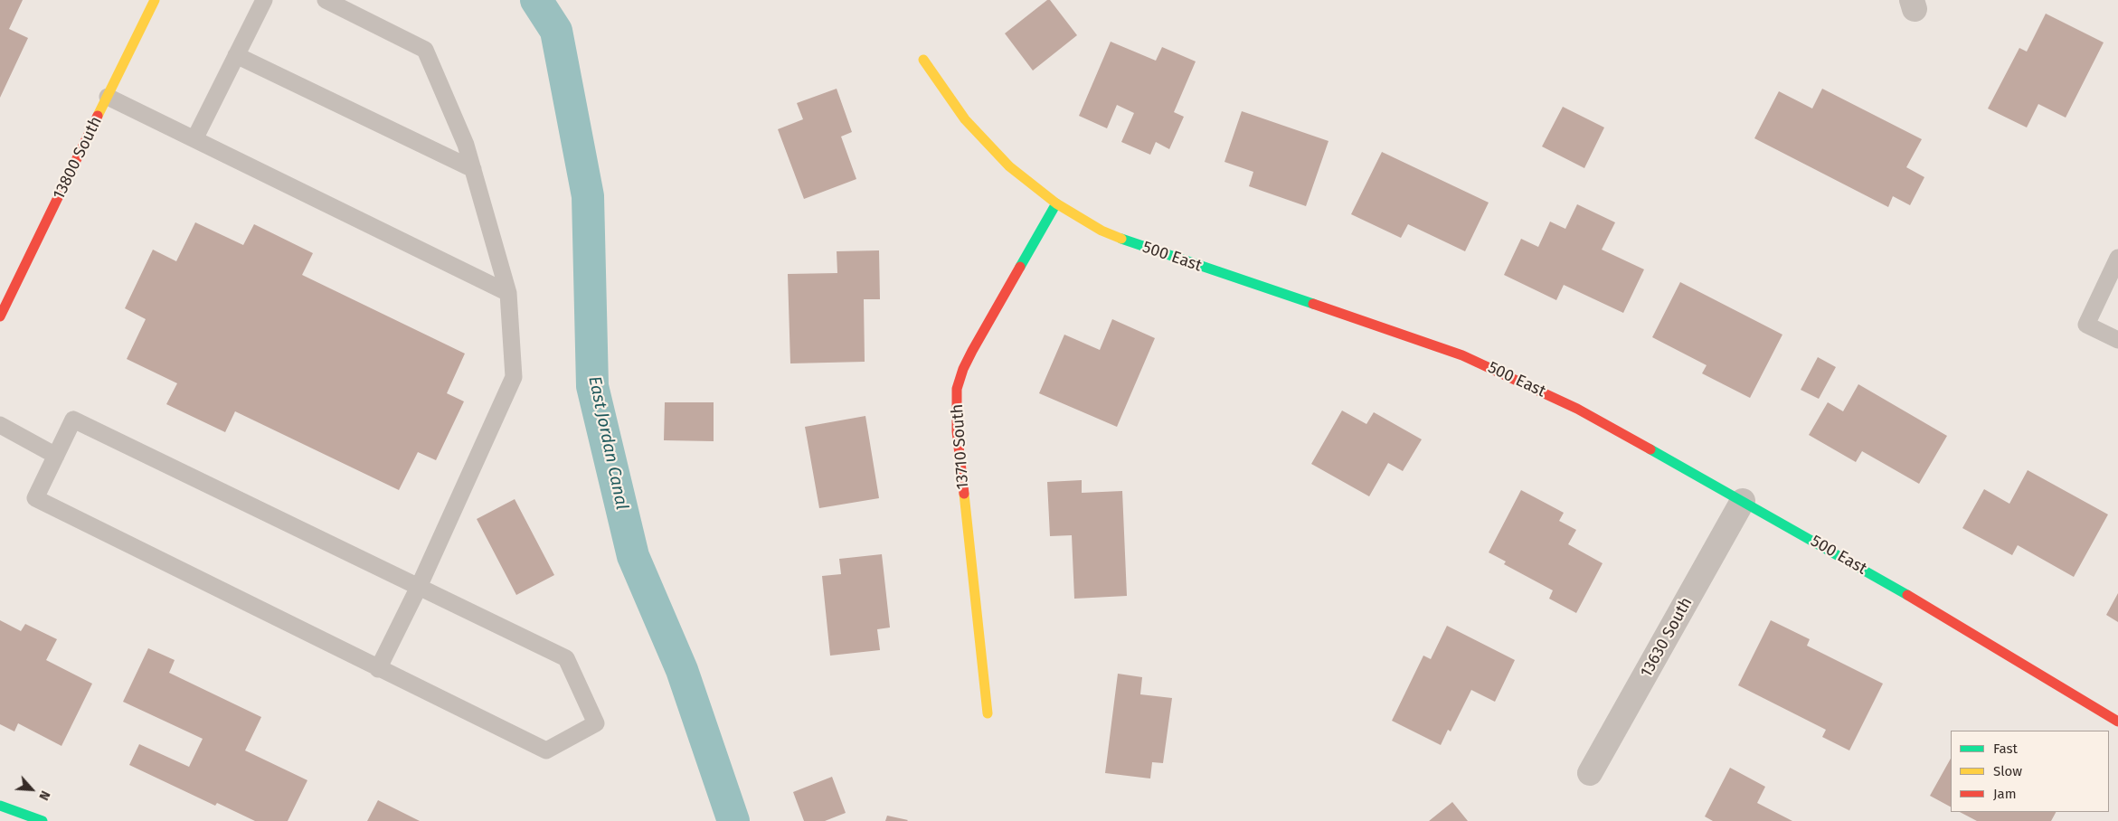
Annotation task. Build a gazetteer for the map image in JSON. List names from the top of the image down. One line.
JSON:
{"streets":{"street":["13800 South","500 East","13710 South","13630 South"]},"crossings":[["500 East","13710 South"],["500 East","13630 South"]],"water":["East Jordan Canal"],"legend":["Fast","Slow","Jam"],"north":"bottom right"}
